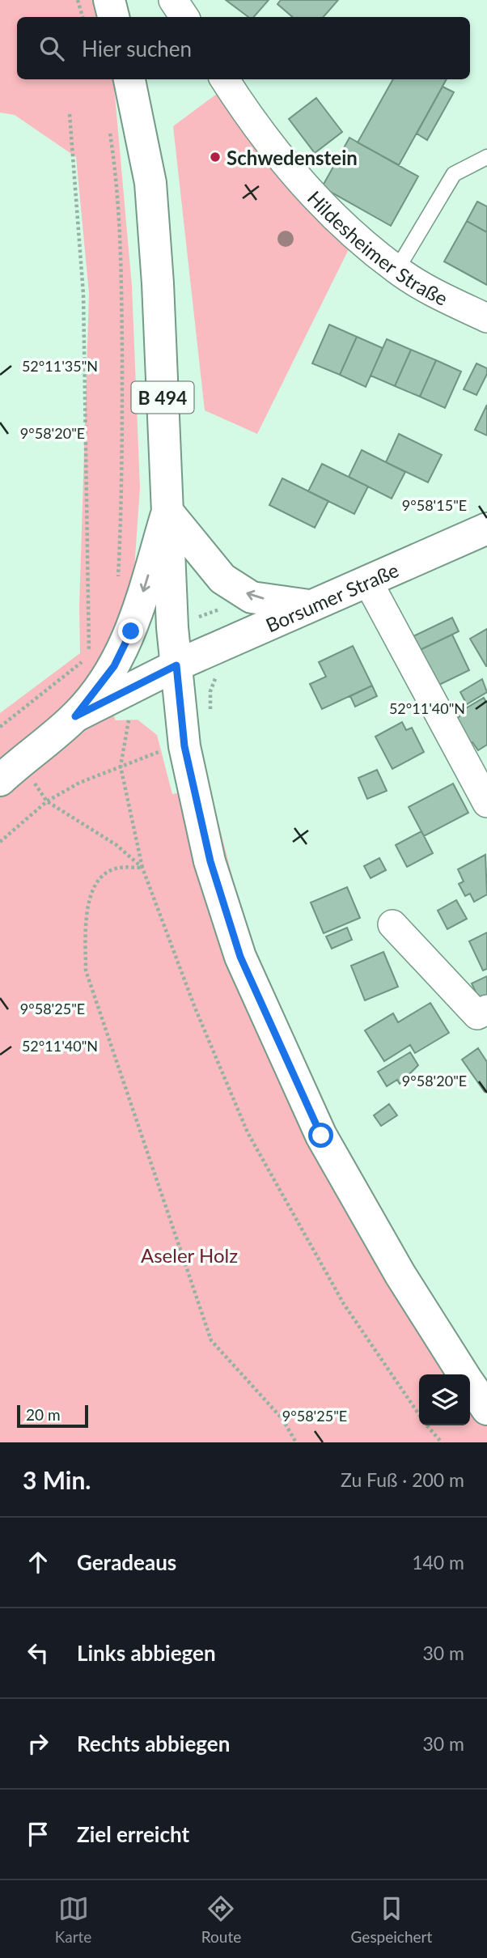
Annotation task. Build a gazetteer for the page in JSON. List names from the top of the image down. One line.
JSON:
{"streets":{"main road":["B 494","Borsumer Straße"],"street":["Hildesheimer Straße"]},"crossings":[["B 494","Borsumer Straße"]],"parks":["Aseler Holz"],"places":["Schwedenstein"],"scale_bar":"20 m","page":{"search":"Hier suchen","scale":"20 m","heading":["3 Min.","Zu Fuß · 200 m"],"list":[["Geradeaus","140 m"],["Links abbiegen","30 m"],["Rechts abbiegen","30 m"],"Ziel erreicht"],"nav":["Karte","Route","Gespeichert"]},"coordinates":["52°11'35\"N","9°58'20\"E","9°58'15\"E","52°11'40\"N","9°58'25\"E"]}
